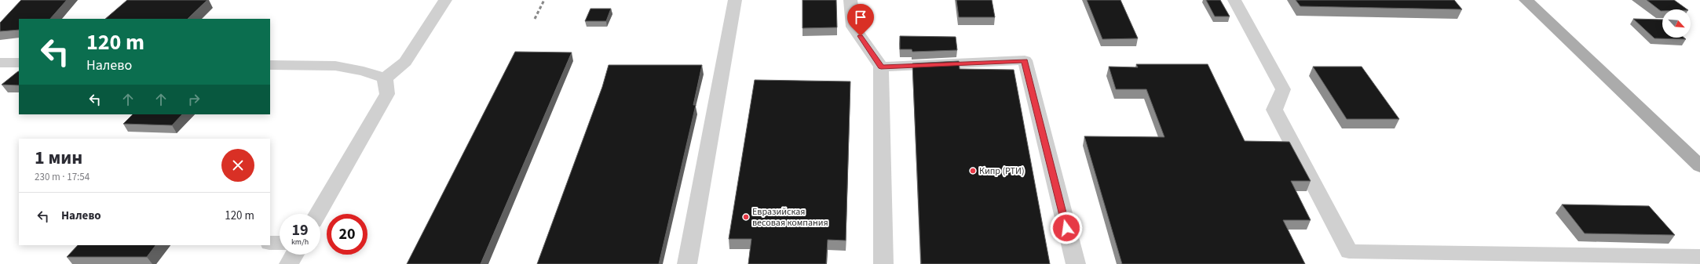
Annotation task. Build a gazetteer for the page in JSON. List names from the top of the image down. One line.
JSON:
{"places":["Кипр (РТИ)","Евразийская весовая компания"],"north":"bottom right","page":{"turn":["120 m","Налево"],"heading":["1 мин","230 m · 17:54"],"list":[{"name":"Налево","value":"120 m"}],"speed":"19 km/h","limit":"20"}}
